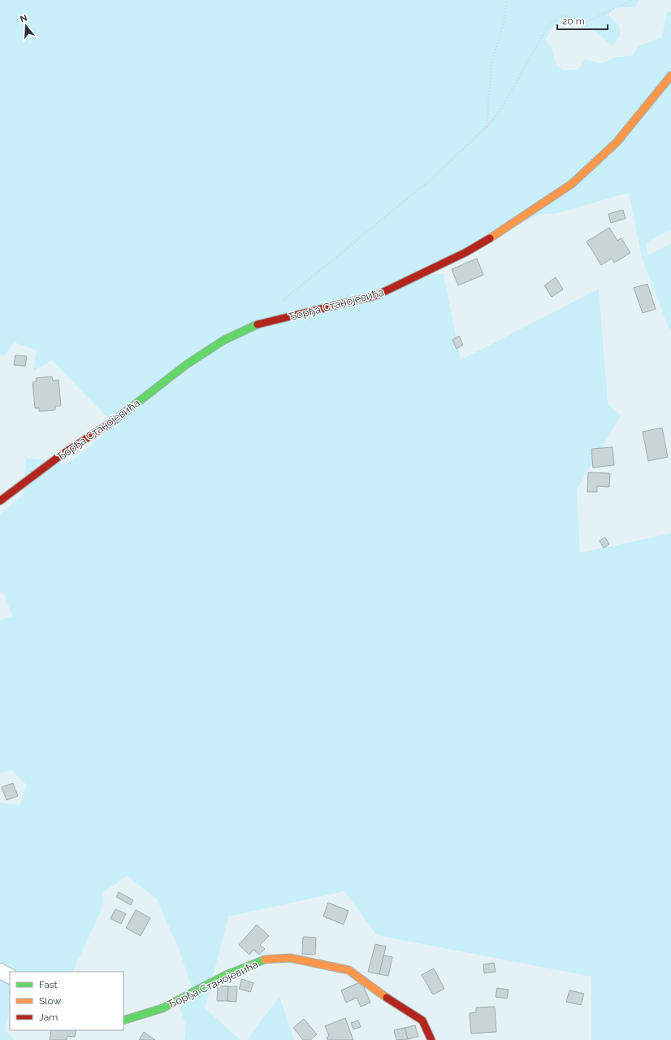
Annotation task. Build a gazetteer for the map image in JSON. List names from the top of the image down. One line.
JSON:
{"streets":{"street":["Ђорђа Станојевића"]},"legend":["Fast","Slow","Jam"],"scale_bar":"20 m","north":"top"}
